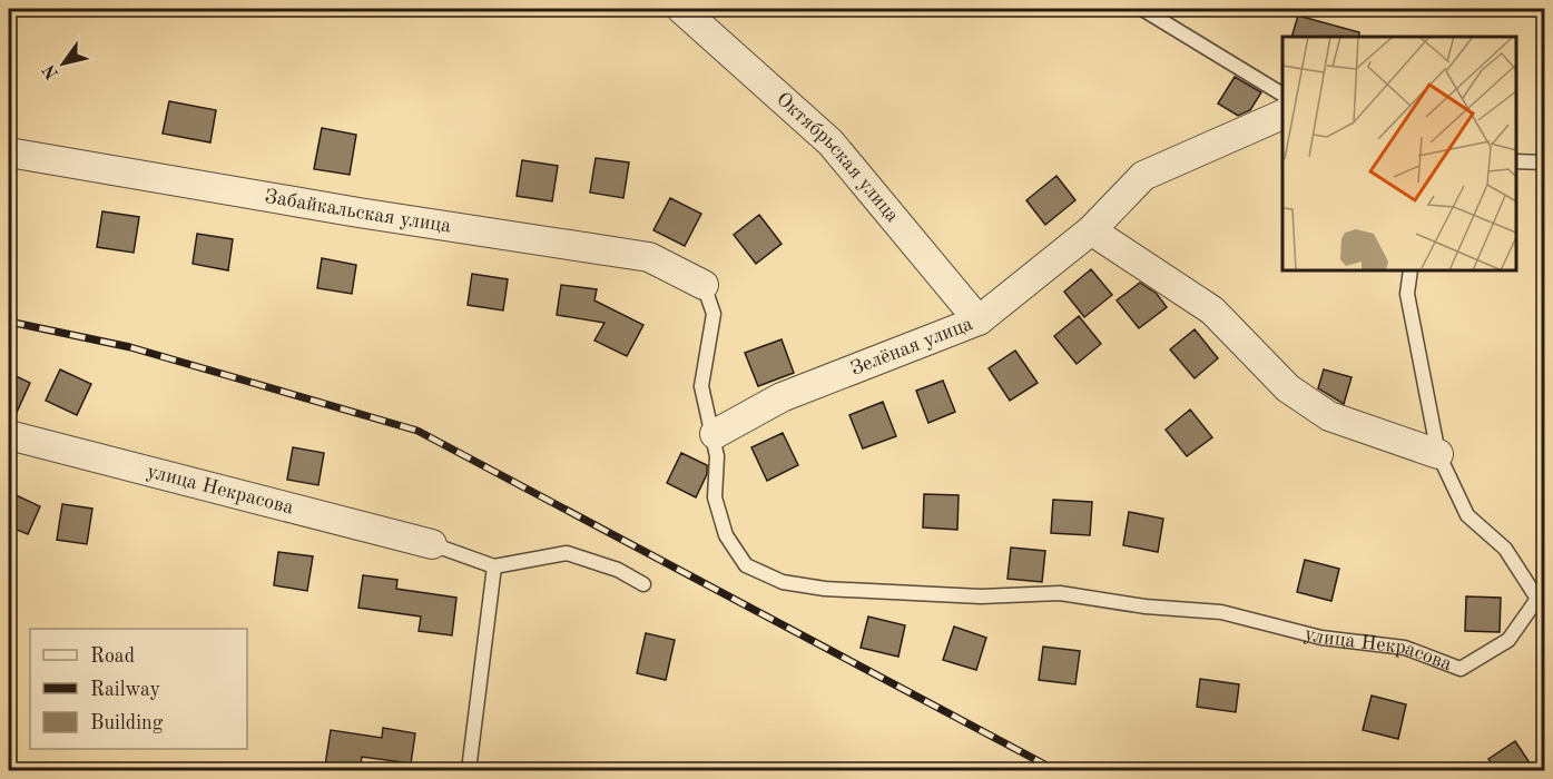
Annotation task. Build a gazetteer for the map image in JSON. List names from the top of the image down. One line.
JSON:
{"streets":{"street":["Октябрьская улица","Забайкальская улица","Зелёная улица","улица Некрасова"]},"crossings":[["Октябрьская улица","Зелёная улица"],["Зелёная улица","улица Некрасова"]],"legend":["Road","Railway","Building"],"north":"bottom left"}
